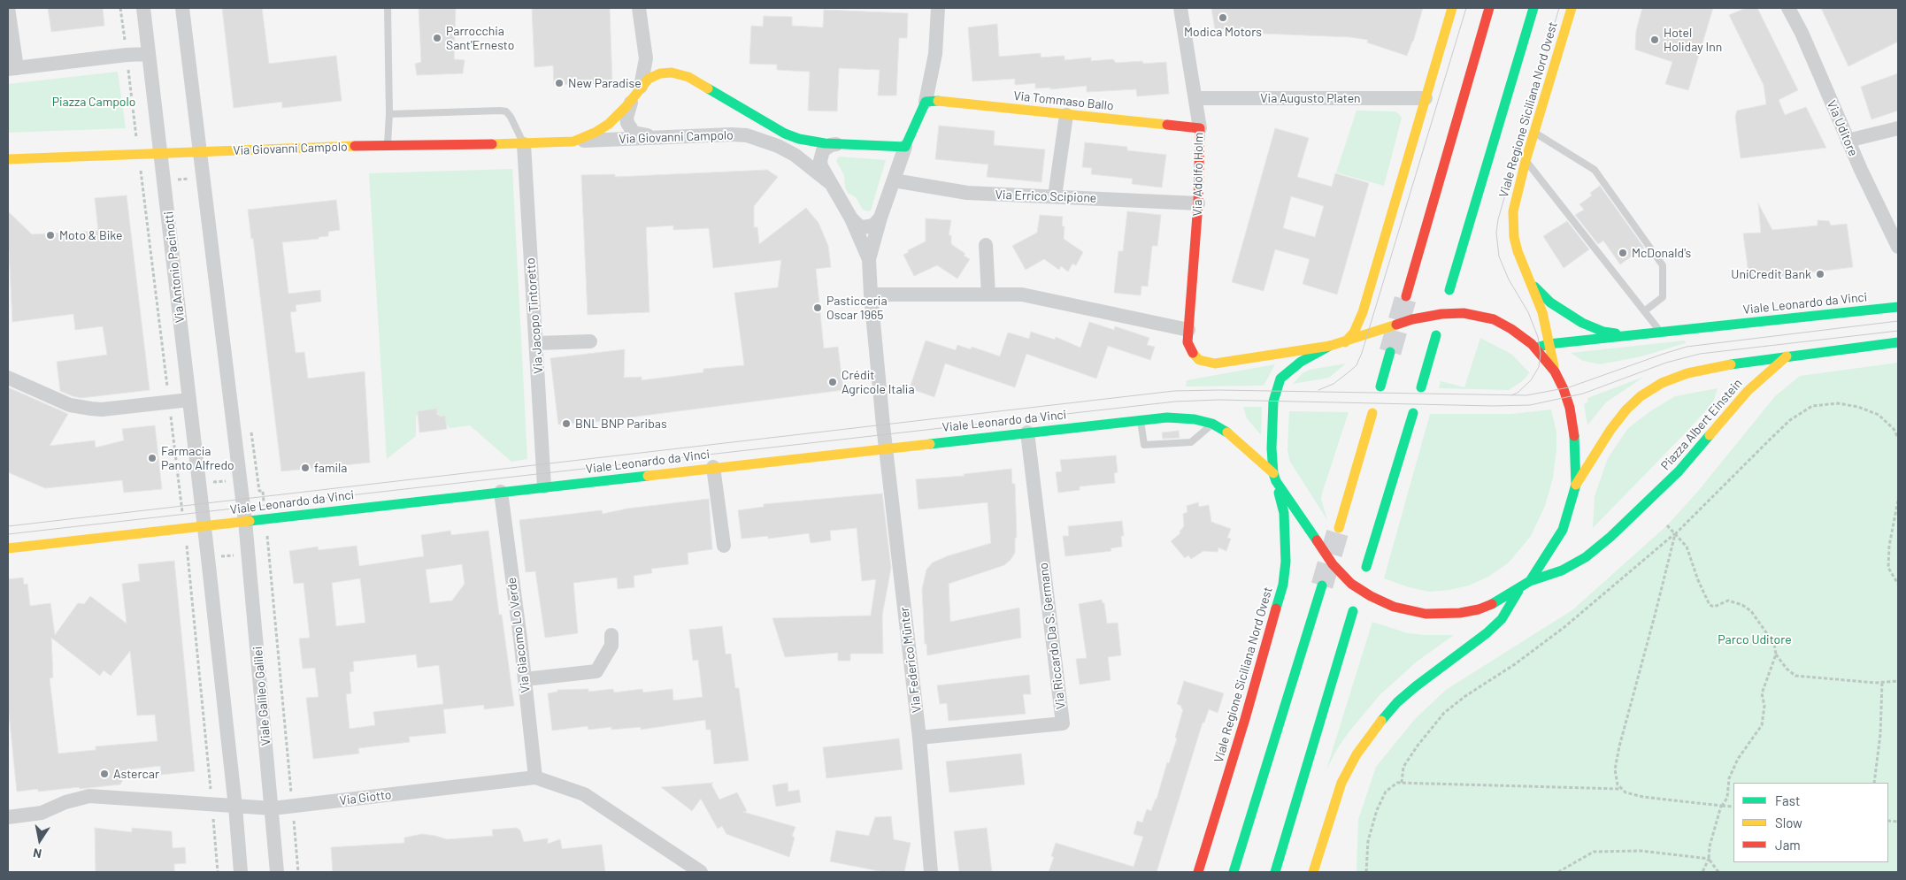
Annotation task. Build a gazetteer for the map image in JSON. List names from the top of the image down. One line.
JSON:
{"streets":{"street":["Via Augusto Platen","Via Tommaso Ballo","Viale Regione Siciliana Nord Ovest","Via Uditore","Via Giovanni Campolo","Via Adolfo Holm","Via Errico Scipione","Via Antonio Pacinotti","Viale Leonardo da Vinci","Via Jacopo Tintoretto","Piazza Albert Einstein","Via Giacomo Lo Verde","Via Riccardo Da S. Germano","Via Federico Münter","Viale Galileo Galilei","Via Giotto"]},"crossings":[["Via Augusto Platen","Via Adolfo Holm"],["Via Tommaso Ballo","Via Adolfo Holm"],["Viale Regione Siciliana Nord Ovest","Viale Leonardo da Vinci"],["Viale Regione Siciliana Nord Ovest","Piazza Albert Einstein"],["Via Giovanni Campolo","Via Antonio Pacinotti"],["Via Giovanni Campolo","Via Jacopo Tintoretto"],["Via Adolfo Holm","Via Errico Scipione"],["Via Adolfo Holm","Piazza Albert Einstein"],["Via Antonio Pacinotti","Viale Leonardo da Vinci"],["Viale Leonardo da Vinci","Via Jacopo Tintoretto"],["Viale Leonardo da Vinci","Piazza Albert Einstein"],["Viale Leonardo da Vinci","Via Giacomo Lo Verde"],["Viale Leonardo da Vinci","Via Riccardo Da S. Germano"],["Viale Leonardo da Vinci","Via Federico Münter"],["Viale Leonardo da Vinci","Viale Galileo Galilei"],["Via Giacomo Lo Verde","Via Giotto"],["Via Riccardo Da S. Germano","Via Federico Münter"],["Viale Galileo Galilei","Via Giotto"]],"parks":["Piazza Campolo","Parco Uditore"],"places":["Modica Motors","Parrocchia Sant'Ernesto","Hotel Holiday Inn","New Paradise","Moto & Bike","McDonald's","UniCredit Bank","Pasticceria Oscar 1965","Crédit Agricole Italia","BNL BNP Paribas","Farmacia Panto Alfredo","famila","Astercar"],"legend":["Fast","Slow","Jam"],"north":"bottom"}
